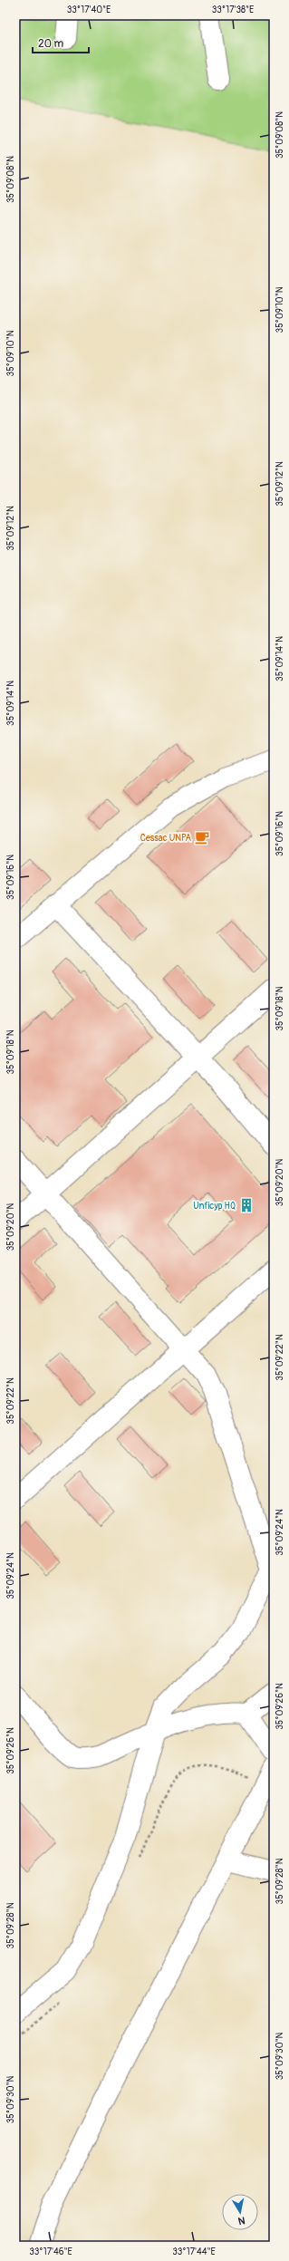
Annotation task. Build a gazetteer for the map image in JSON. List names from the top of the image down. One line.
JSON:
{"places":{"cafe":["Cessac UNPA"],"building":["Unficyp HQ"]},"scale_bar":"20 m","north":"bottom","coordinates":["33°17'40\"E","33°17'38\"E","35°09'08\"N","35°09'10\"N","35°09'12\"N","35°09'14\"N","35°09'16\"N","35°09'18\"N","35°09'20\"N","35°09'22\"N","35°09'24\"N","35°09'26\"N","35°09'28\"N","35°09'30\"N","33°17'46\"E","33°17'44\"E"]}
